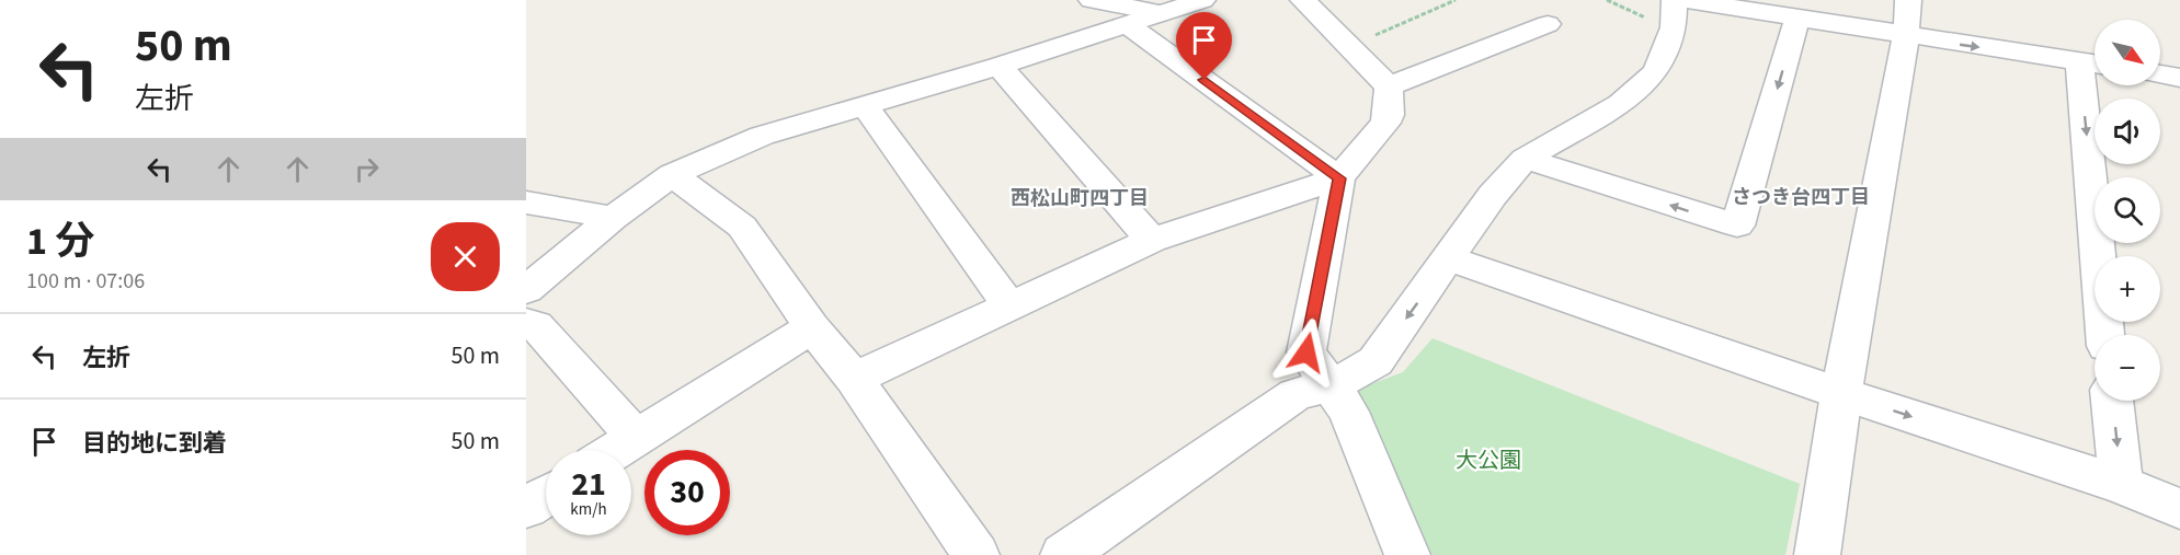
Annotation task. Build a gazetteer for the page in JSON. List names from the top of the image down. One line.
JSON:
{"districts":["さつき台四丁目","西松山町四丁目"],"parks":["大公園"],"north":"bottom right","page":{"turn":["50 m","左折"],"map_buttons":["+","−"],"heading":["1 分","100 m · 07:06"],"list":[{"name":"左折","value":"50 m"},{"name":"目的地に到着","value":"50 m"}],"speed":"21 km/h","limit":"30"}}
